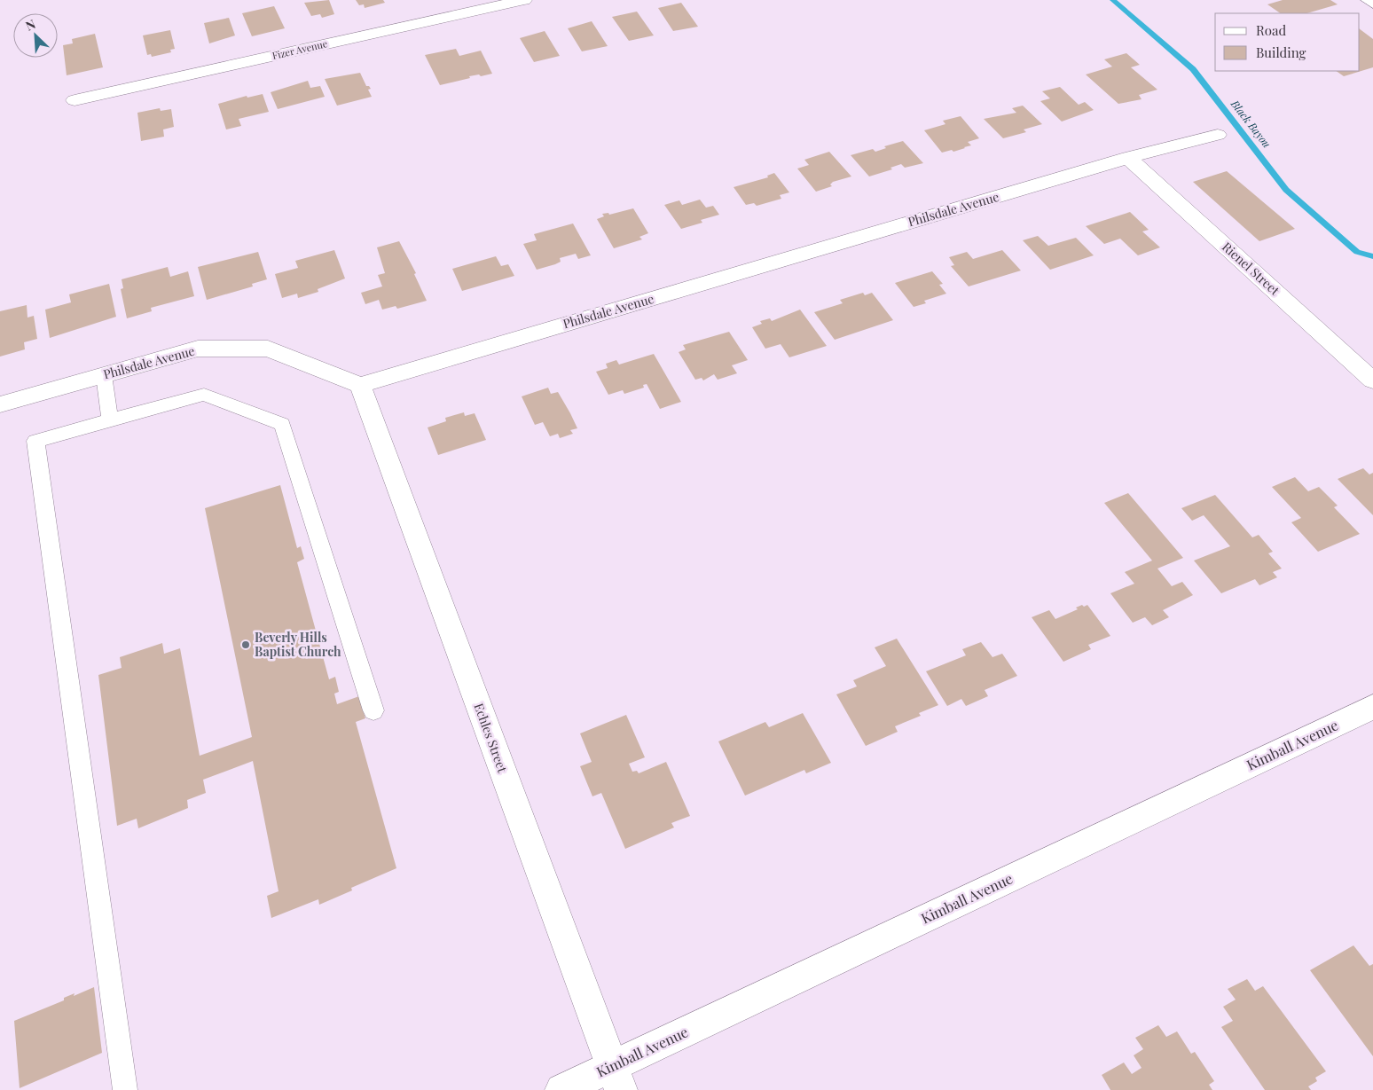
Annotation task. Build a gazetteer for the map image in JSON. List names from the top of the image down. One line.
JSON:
{"streets":{"street":["Fizer Avenue","Philsdale Avenue","Rienel Street","Echles Street","Kimball Avenue"]},"crossings":[["Philsdale Avenue","Rienel Street"],["Philsdale Avenue","Echles Street"],["Echles Street","Kimball Avenue"]],"water":["Black Bayou"],"places":["Beverly Hills Baptist Church"],"legend":["Road","Building"],"north":"top left"}
